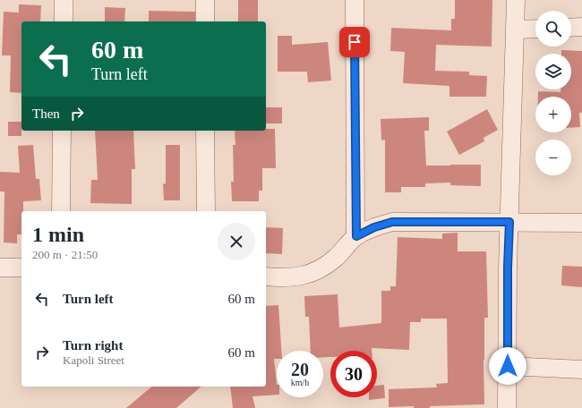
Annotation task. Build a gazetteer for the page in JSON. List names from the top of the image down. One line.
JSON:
{"page":{"map_buttons":["+","−"],"turn":["60 m","Turn left"],"then":"Then","heading":["1 min","200 m · 21:50"],"list":[{"name":"Turn left","value":"60 m"},{"name":"Turn right","note":"Kapoli Street","value":"60 m"}],"speed":"20 km/h","limit":"30"}}
